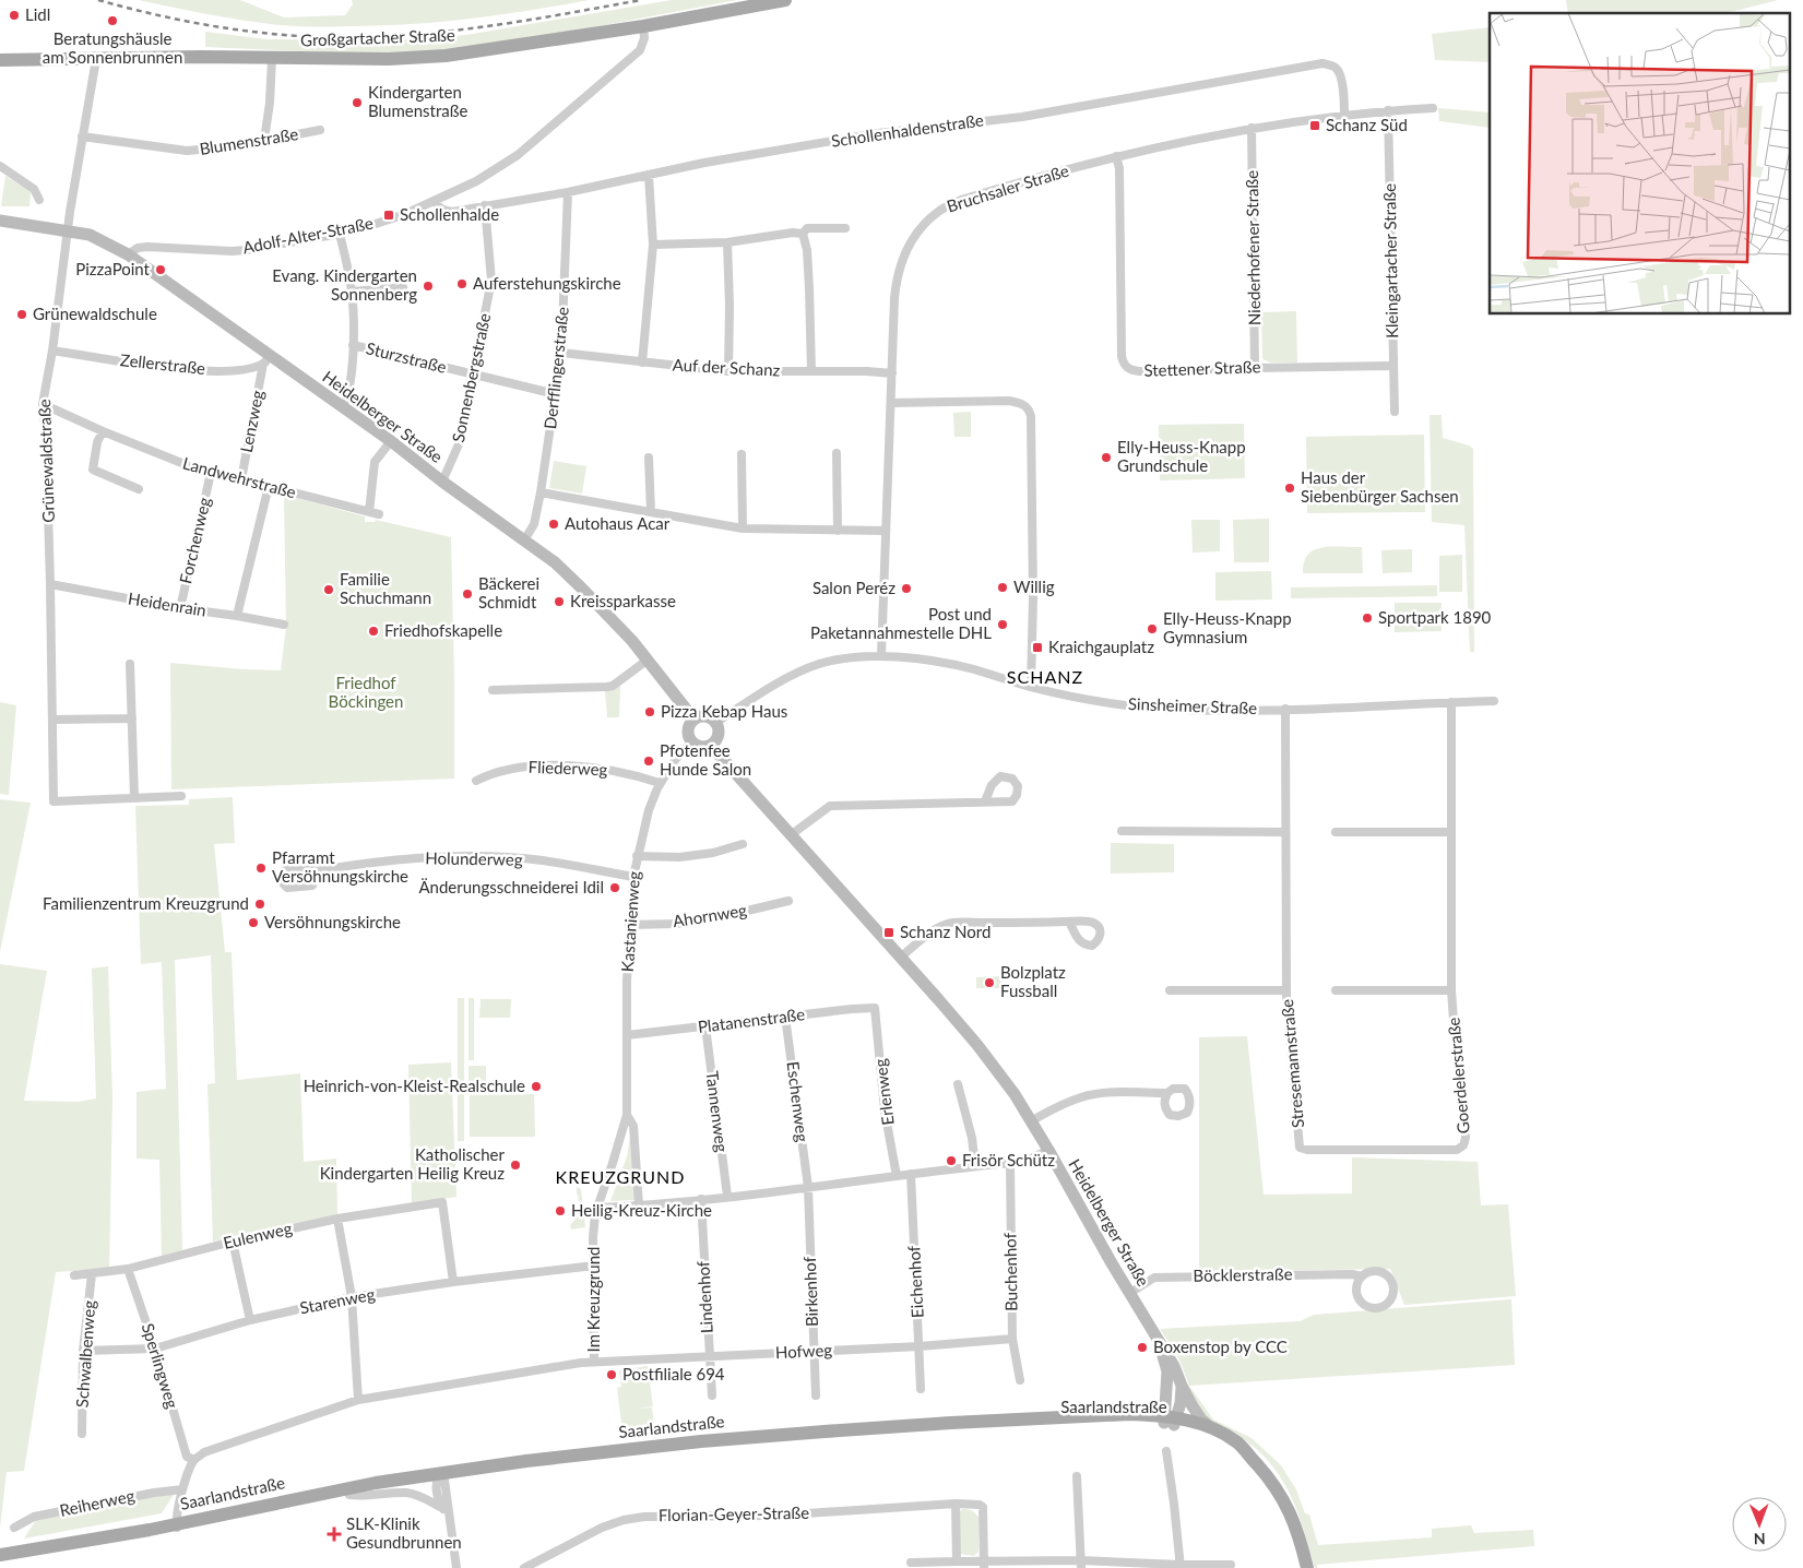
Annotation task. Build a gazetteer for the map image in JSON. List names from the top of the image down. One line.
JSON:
{"streets":{"main road":["Großgartacher Straße","Heidelberger Straße","Saarlandstraße"],"street":["Schollenhaldenstraße","Blumenstraße","Bruchsaler Straße","Adolf-Alter-Straße","Niederhofener Straße","Kleingartacher Straße","Sturzstraße","Zellerstraße","Derfflingerstraße","Auf der Schanz","Stettener Straße","Sonnenbergstraße","Lenzweg","Grünewaldstraße","Landwehrstraße","Forchenweg","Heidenrain","Sinsheimer Straße","Fliederweg","Holunderweg","Ahornweg","Kastanienweg","Platanenstraße","Stresemannstraße","Goerdelerstraße","Erlenweg","Eschenweg","Tannenweg","Eulenweg","Buchenhof","Böcklerstraße","Eichenhof","Birkenhof","Lindenhof","Im Kreuzgrund","Starenweg","Hofweg","Schwalbenweg","Sperlingweg","Reiherweg","Florian-Geyer-Straße"]},"crossings":[["Großgartacher Straße","Adolf-Alter-Straße"],["Großgartacher Straße","Grünewaldstraße"],["Schollenhaldenstraße","Bruchsaler Straße"],["Schollenhaldenstraße","Adolf-Alter-Straße"],["Schollenhaldenstraße","Derfflingerstraße"],["Schollenhaldenstraße","Sonnenbergstraße"],["Blumenstraße","Grünewaldstraße"],["Bruchsaler Straße","Niederhofener Straße"],["Bruchsaler Straße","Kleingartacher Straße"],["Bruchsaler Straße","Auf der Schanz"],["Bruchsaler Straße","Stettener Straße"],["Bruchsaler Straße","Sinsheimer Straße"],["Adolf-Alter-Straße","Heidelberger Straße"],["Niederhofener Straße","Stettener Straße"],["Kleingartacher Straße","Stettener Straße"],["Sturzstraße","Derfflingerstraße"],["Sturzstraße","Sonnenbergstraße"],["Zellerstraße","Heidelberger Straße"],["Zellerstraße","Lenzweg"],["Zellerstraße","Grünewaldstraße"],["Derfflingerstraße","Auf der Schanz"],["Derfflingerstraße","Heidelberger Straße"],["Sonnenbergstraße","Heidelberger Straße"],["Heidelberger Straße","Lenzweg"],["Heidelberger Straße","Grünewaldstraße"],["Heidelberger Straße","Sinsheimer Straße"],["Heidelberger Straße","Kastanienweg"],["Heidelberger Straße","Böcklerstraße"],["Heidelberger Straße","Saarlandstraße"],["Lenzweg","Landwehrstraße"],["Grünewaldstraße","Landwehrstraße"],["Grünewaldstraße","Heidenrain"],["Landwehrstraße","Forchenweg"],["Forchenweg","Heidenrain"],["Sinsheimer Straße","Kastanienweg"],["Sinsheimer Straße","Stresemannstraße"],["Sinsheimer Straße","Goerdelerstraße"],["Fliederweg","Kastanienweg"],["Holunderweg","Kastanienweg"],["Ahornweg","Kastanienweg"],["Kastanienweg","Platanenstraße"],["Kastanienweg","Im Kreuzgrund"],["Platanenstraße","Erlenweg"],["Platanenstraße","Eschenweg"],["Platanenstraße","Tannenweg"],["Stresemannstraße","Goerdelerstraße"],["Eschenweg","Birkenhof"],["Eulenweg","Starenweg"],["Eulenweg","Schwalbenweg"],["Eulenweg","Sperlingweg"],["Buchenhof","Hofweg"],["Eichenhof","Hofweg"],["Birkenhof","Hofweg"],["Lindenhof","Hofweg"],["Im Kreuzgrund","Starenweg"],["Im Kreuzgrund","Hofweg"],["Im Kreuzgrund","Sperlingweg"],["Starenweg","Schwalbenweg"],["Starenweg","Sperlingweg"]],"districts":["SCHANZ","KREUZGRUND"],"parks":["Friedhof Böckingen"],"places":{"other":["Lidl","Beratungshäusle am Sonnenbrunnen","Kindergarten Blumenstraße","PizzaPoint","Auferstehungskirche","Evang. Kindergarten Sonnenberg","Grünewaldschule","Elly-Heuss-Knapp Grundschule","Haus der Siebenbürger Sachsen","Autohaus Acar","Willig","Salon Peréz","Familie Schuchmann","Bäckerei Schmidt","Kreissparkasse","Sportpark 1890","Post und Paketannahmestelle DHL","Elly-Heuss-Knapp Gymnasium","Friedhofskapelle","Pizza Kebap Haus","Pfotenfee Hunde Salon","Pfarramt Versöhnungskirche","Änderungsschneiderei Idil","Familienzentrum Kreuzgrund","Versöhnungskirche","Bolzplatz Fussball","Heinrich-von-Kleist-Realschule","Frisör Schütz","Katholischer Kindergarten Heilig Kreuz","Heilig-Kreuz-Kirche","Boxenstop by CCC","Postfiliale 694"],"transit":["Schanz Süd","Schollenhalde","Kraichgauplatz","Schanz Nord"],"health":["SLK-Klinik Gesundbrunnen"]},"north":"bottom"}
